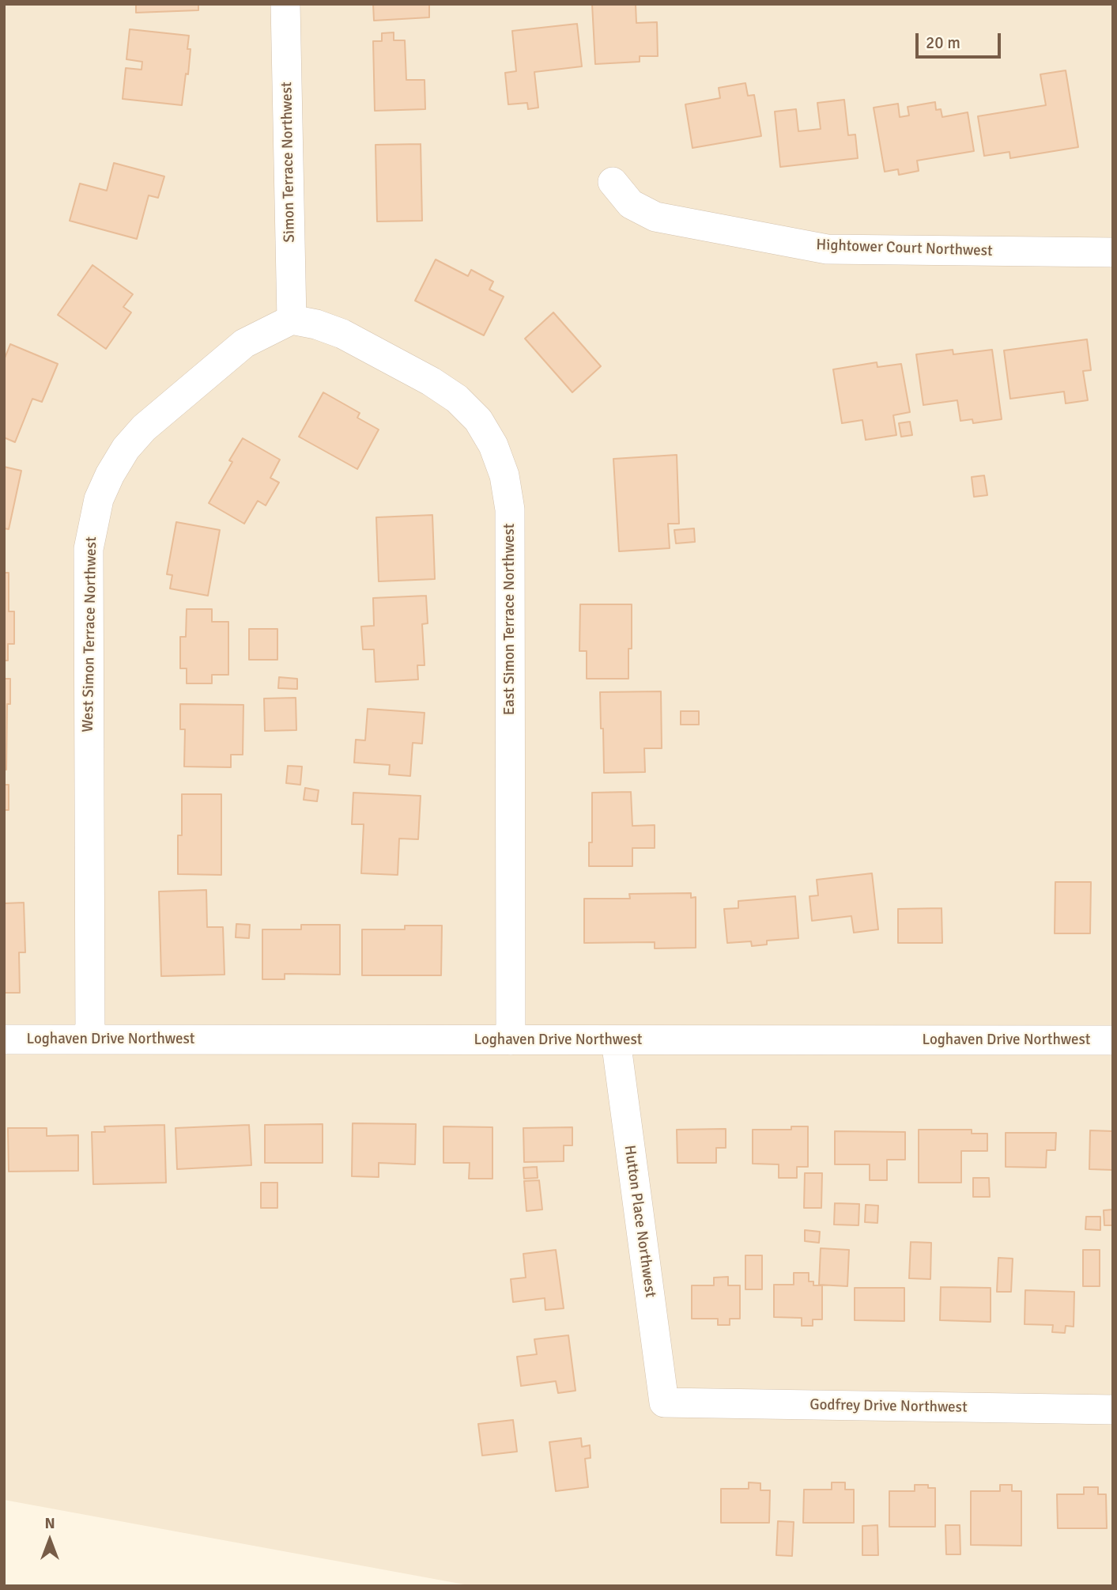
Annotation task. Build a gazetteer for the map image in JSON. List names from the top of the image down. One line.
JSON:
{"streets":{"street":["Simon Terrace Northwest","Hightower Court Northwest","East Simon Terrace Northwest","West Simon Terrace Northwest","Loghaven Drive Northwest","Hutton Place Northwest","Godfrey Drive Northwest"]},"crossings":[["Simon Terrace Northwest","East Simon Terrace Northwest"],["Simon Terrace Northwest","West Simon Terrace Northwest"],["East Simon Terrace Northwest","West Simon Terrace Northwest"],["East Simon Terrace Northwest","Loghaven Drive Northwest"],["West Simon Terrace Northwest","Loghaven Drive Northwest"],["Loghaven Drive Northwest","Hutton Place Northwest"],["Hutton Place Northwest","Godfrey Drive Northwest"]],"scale_bar":"20 m","north":"top"}
